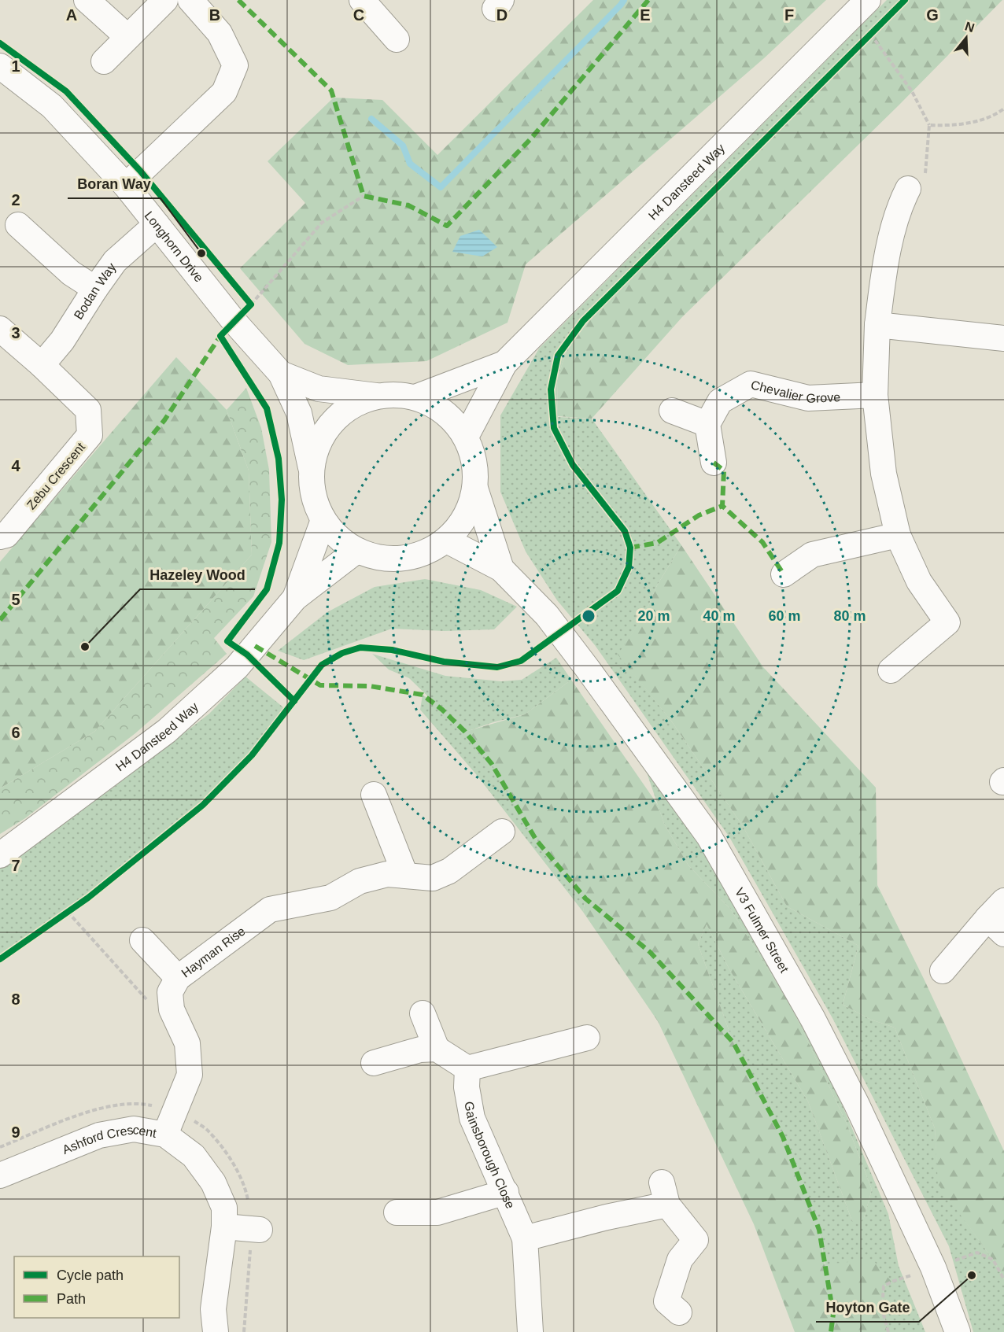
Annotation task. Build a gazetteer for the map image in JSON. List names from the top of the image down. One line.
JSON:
{"streets":{"street":["H4 Dansteed Way","Longhorn Drive","Bodan Way","Chevalier Grove","Zebu Crescent","V3 Fulmer Street","Hayman Rise","Ashford Crescent","Gainsborough Close"]},"crossings":[["H4 Dansteed Way","Longhorn Drive"],["H4 Dansteed Way","V3 Fulmer Street"],["Longhorn Drive","Bodan Way"],["Longhorn Drive","V3 Fulmer Street"],["Bodan Way","Zebu Crescent"],["Hayman Rise","Ashford Crescent"]],"places":["Boran Way","Hazeley Wood","Hoyton Gate"],"legend":["Cycle path","Path"],"north":"top","grid":{"columns":["A","B","C","D","E","F","G"],"rows":["1","2","3","4","5","6","7","8","9"]},"rings":["20 m","40 m","60 m","80 m"]}
